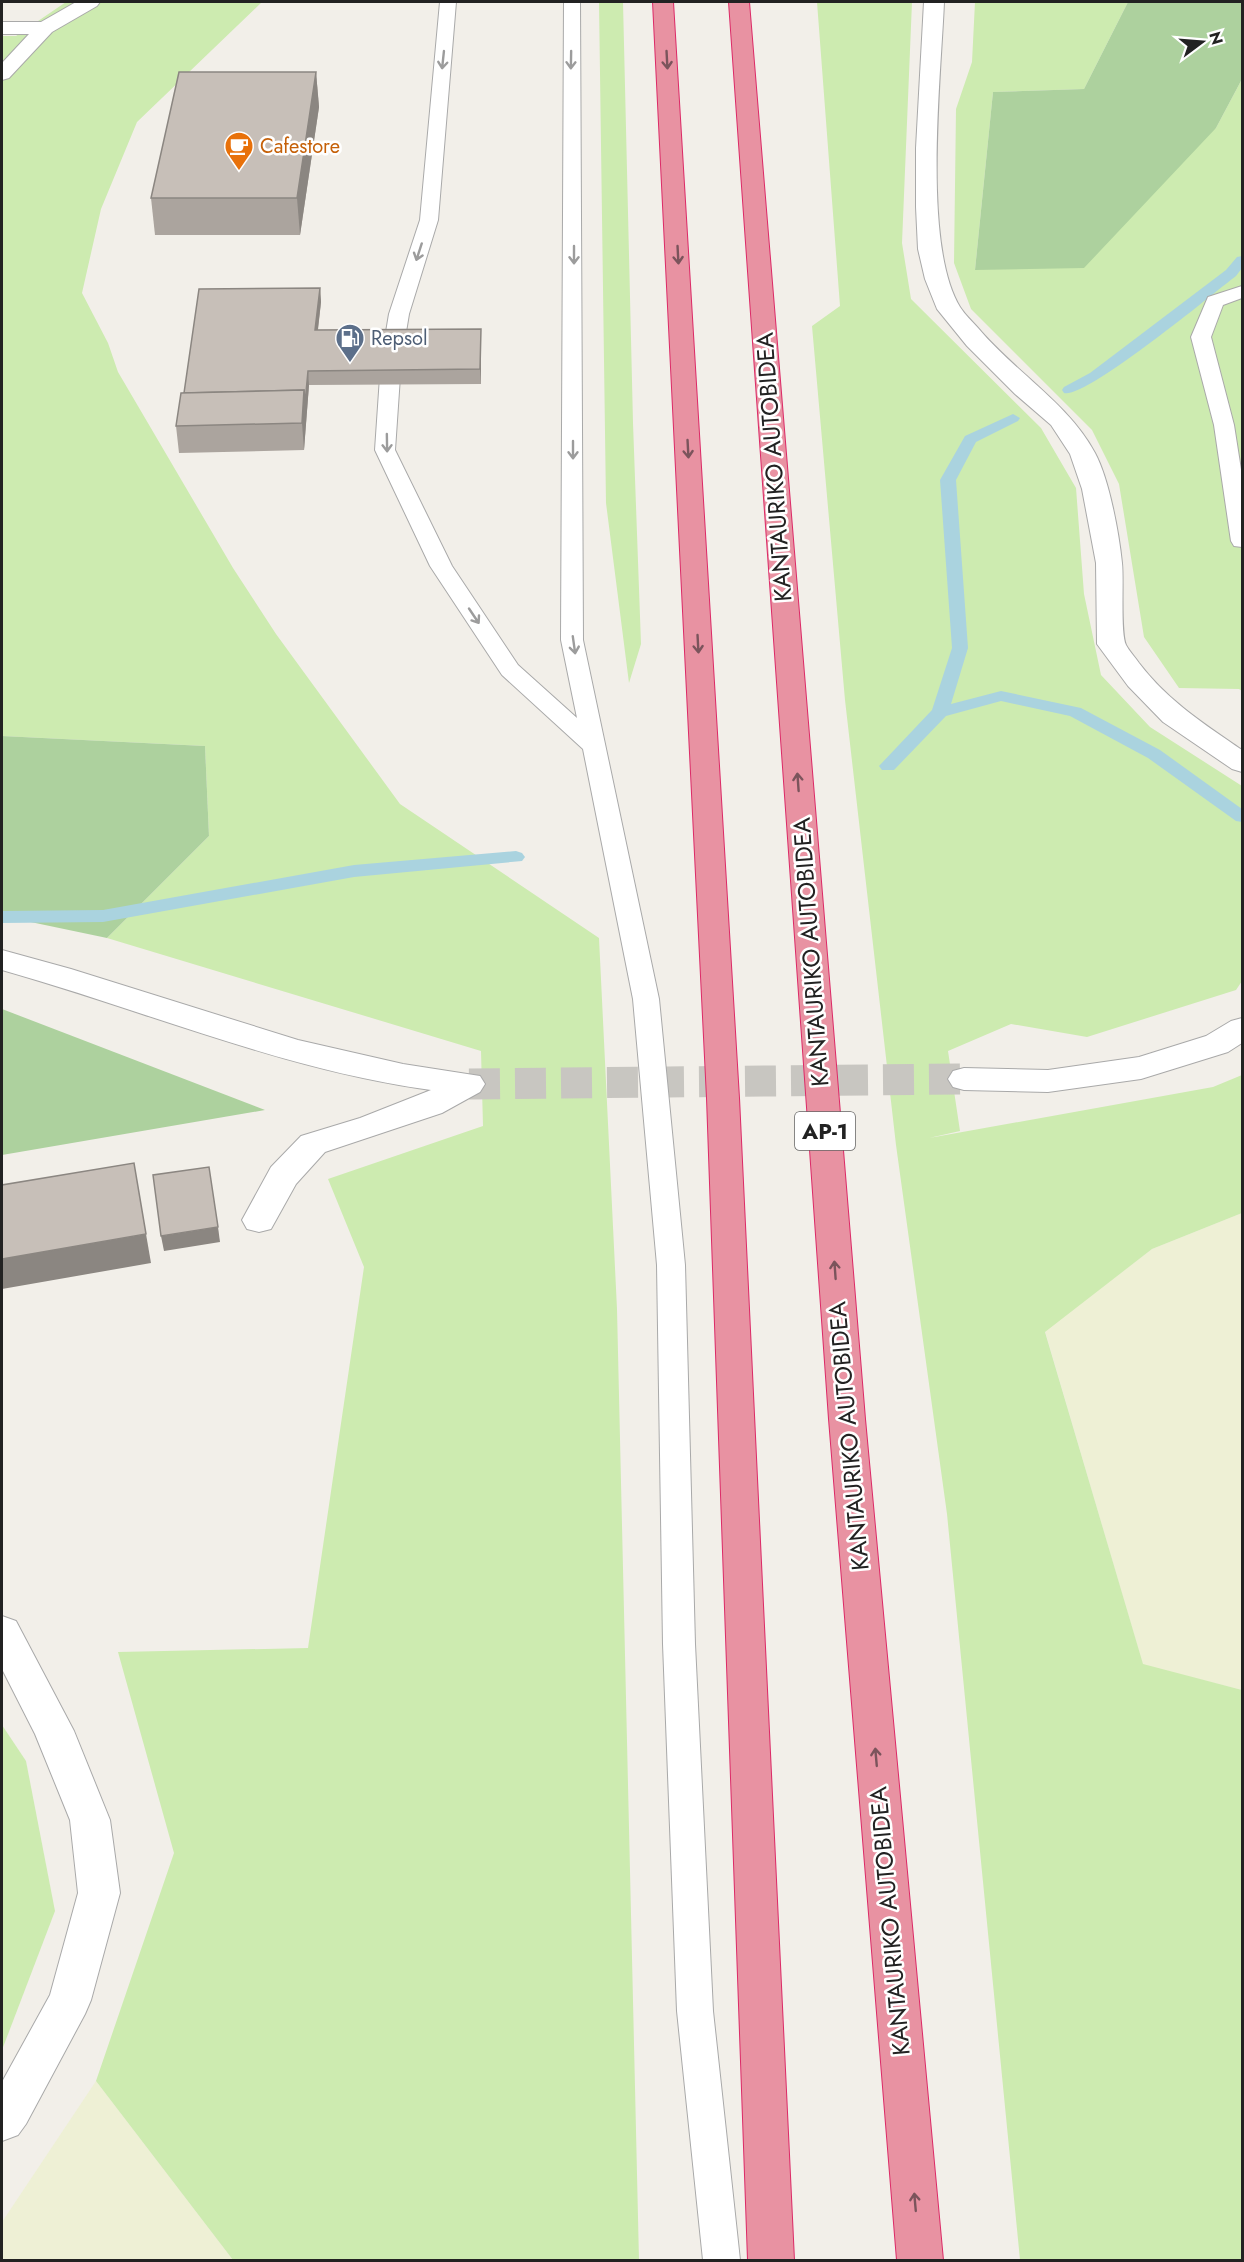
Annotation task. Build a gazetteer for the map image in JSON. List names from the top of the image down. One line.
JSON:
{"streets":{"highway":["KANTAURIKO AUTOBIDEA","AP-1"]},"places":{"cafe":["Cafestore"],"fuel station":["Repsol"]},"north":"right"}
